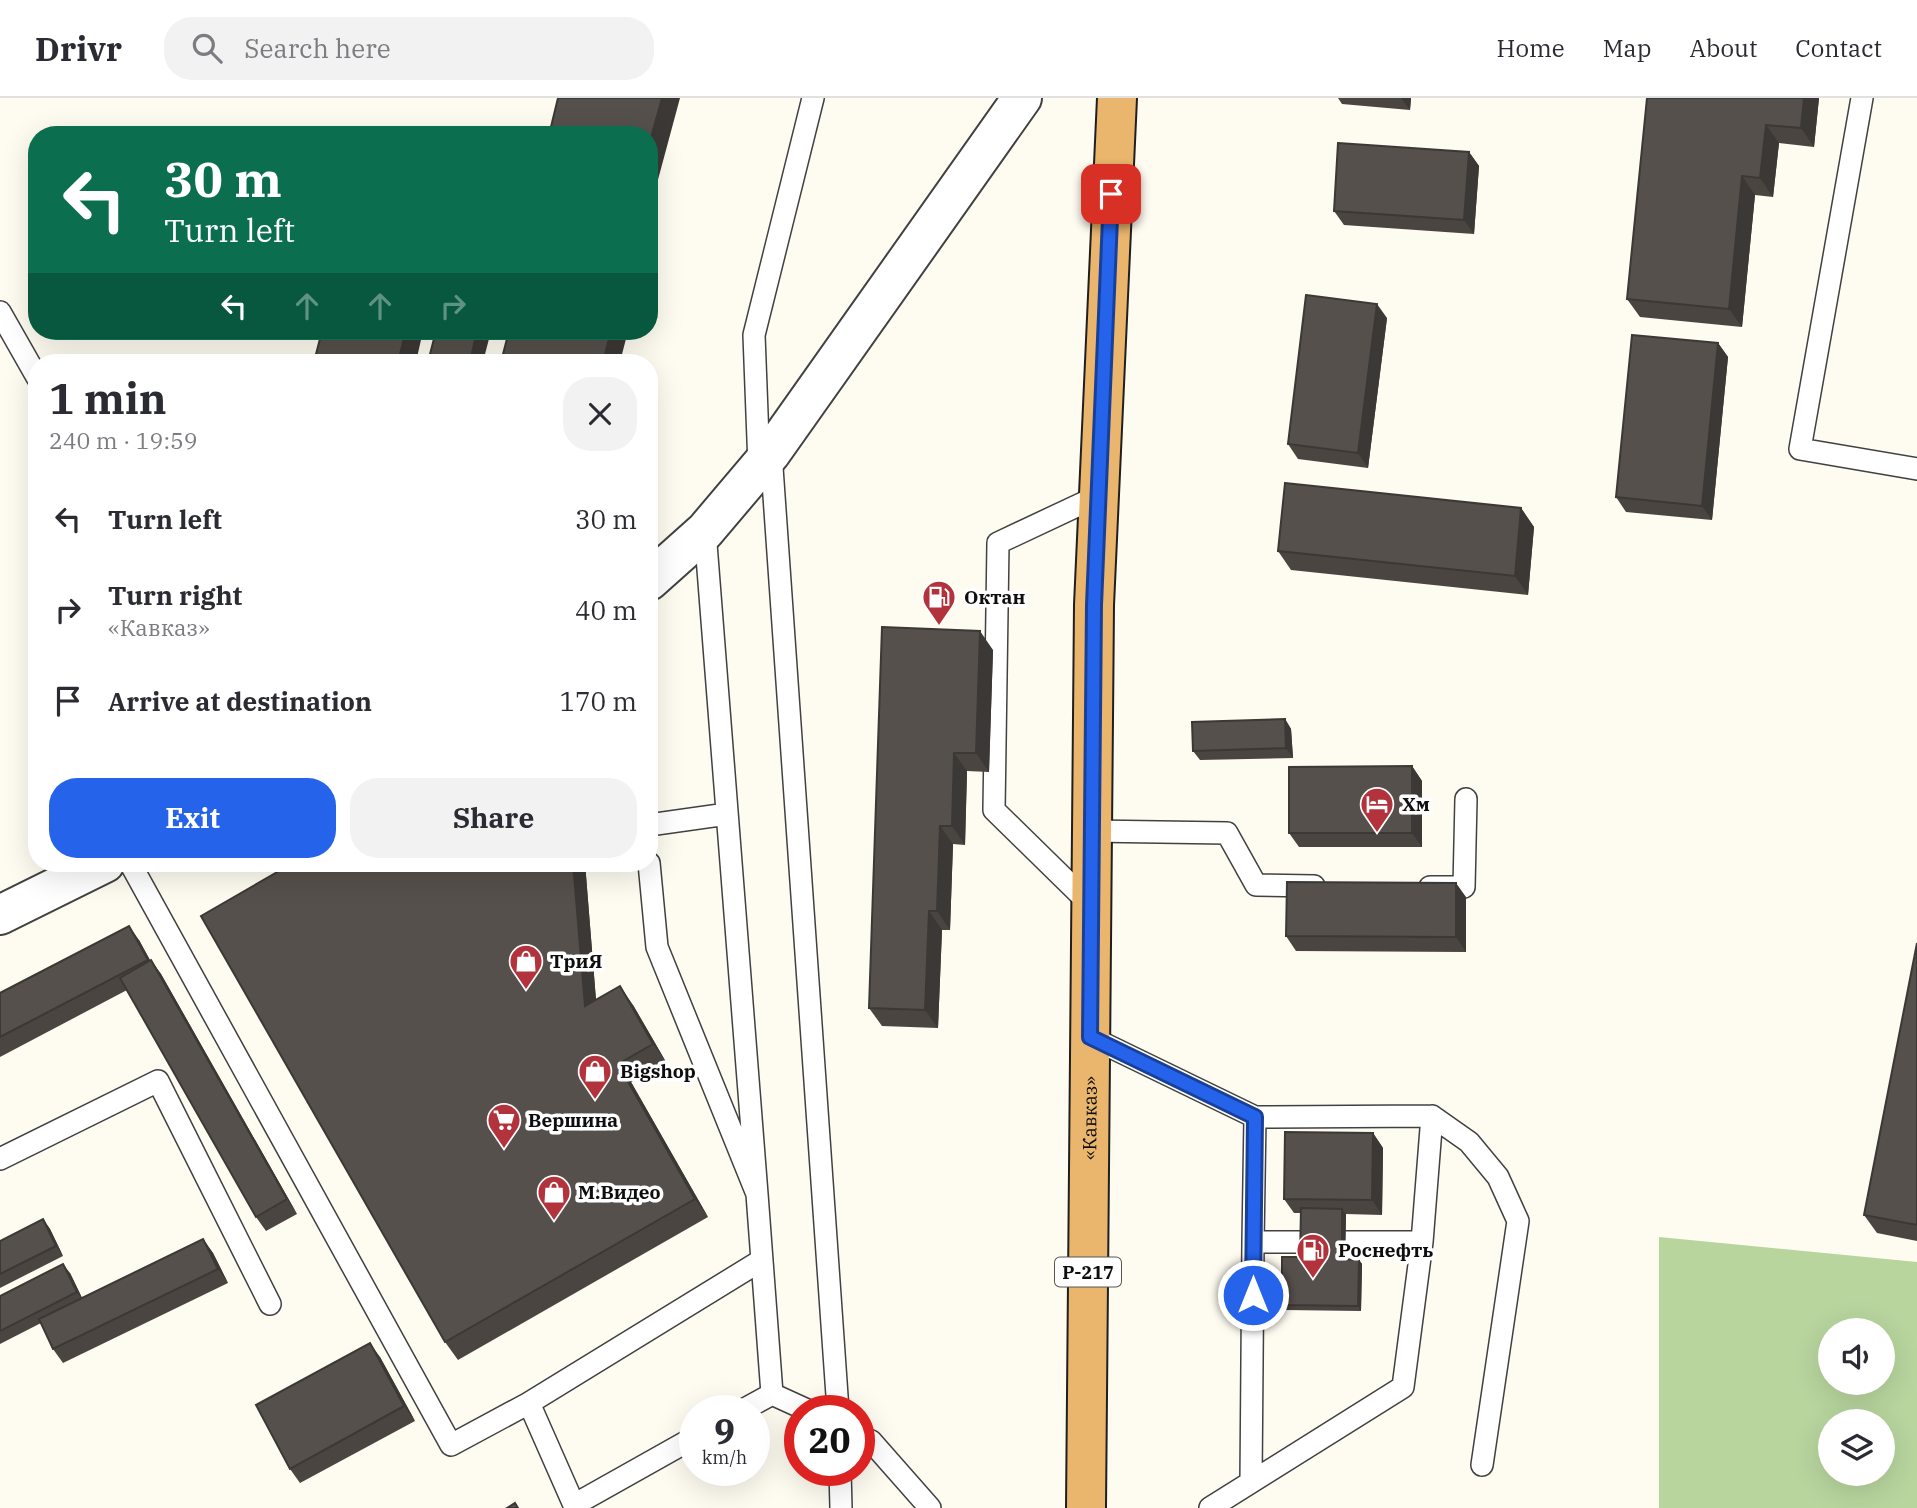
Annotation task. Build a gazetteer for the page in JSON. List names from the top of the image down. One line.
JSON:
{"streets":{"highway":["«Кавказ»","Р-217"]},"places":{"fuel station":["Октан","Роснефть"],"hotel":["Хм"],"shop":["ТриЯ","Bigshop","М.Видео"],"supermarket":["Вершина"]},"page":{"header":"Drivr","search":"Search here","nav":["Home","Map","About","Contact"],"turn":["30 m","Turn left"],"heading":["1 min","240 m · 19:59"],"list":[{"name":"Turn left","value":"30 m"},{"name":"Turn right","note":"«Кавказ»","value":"40 m"},{"name":"Arrive at destination","value":"170 m"}],"buttons":["Exit","Share"],"speed":"9 km/h","limit":"20"}}
